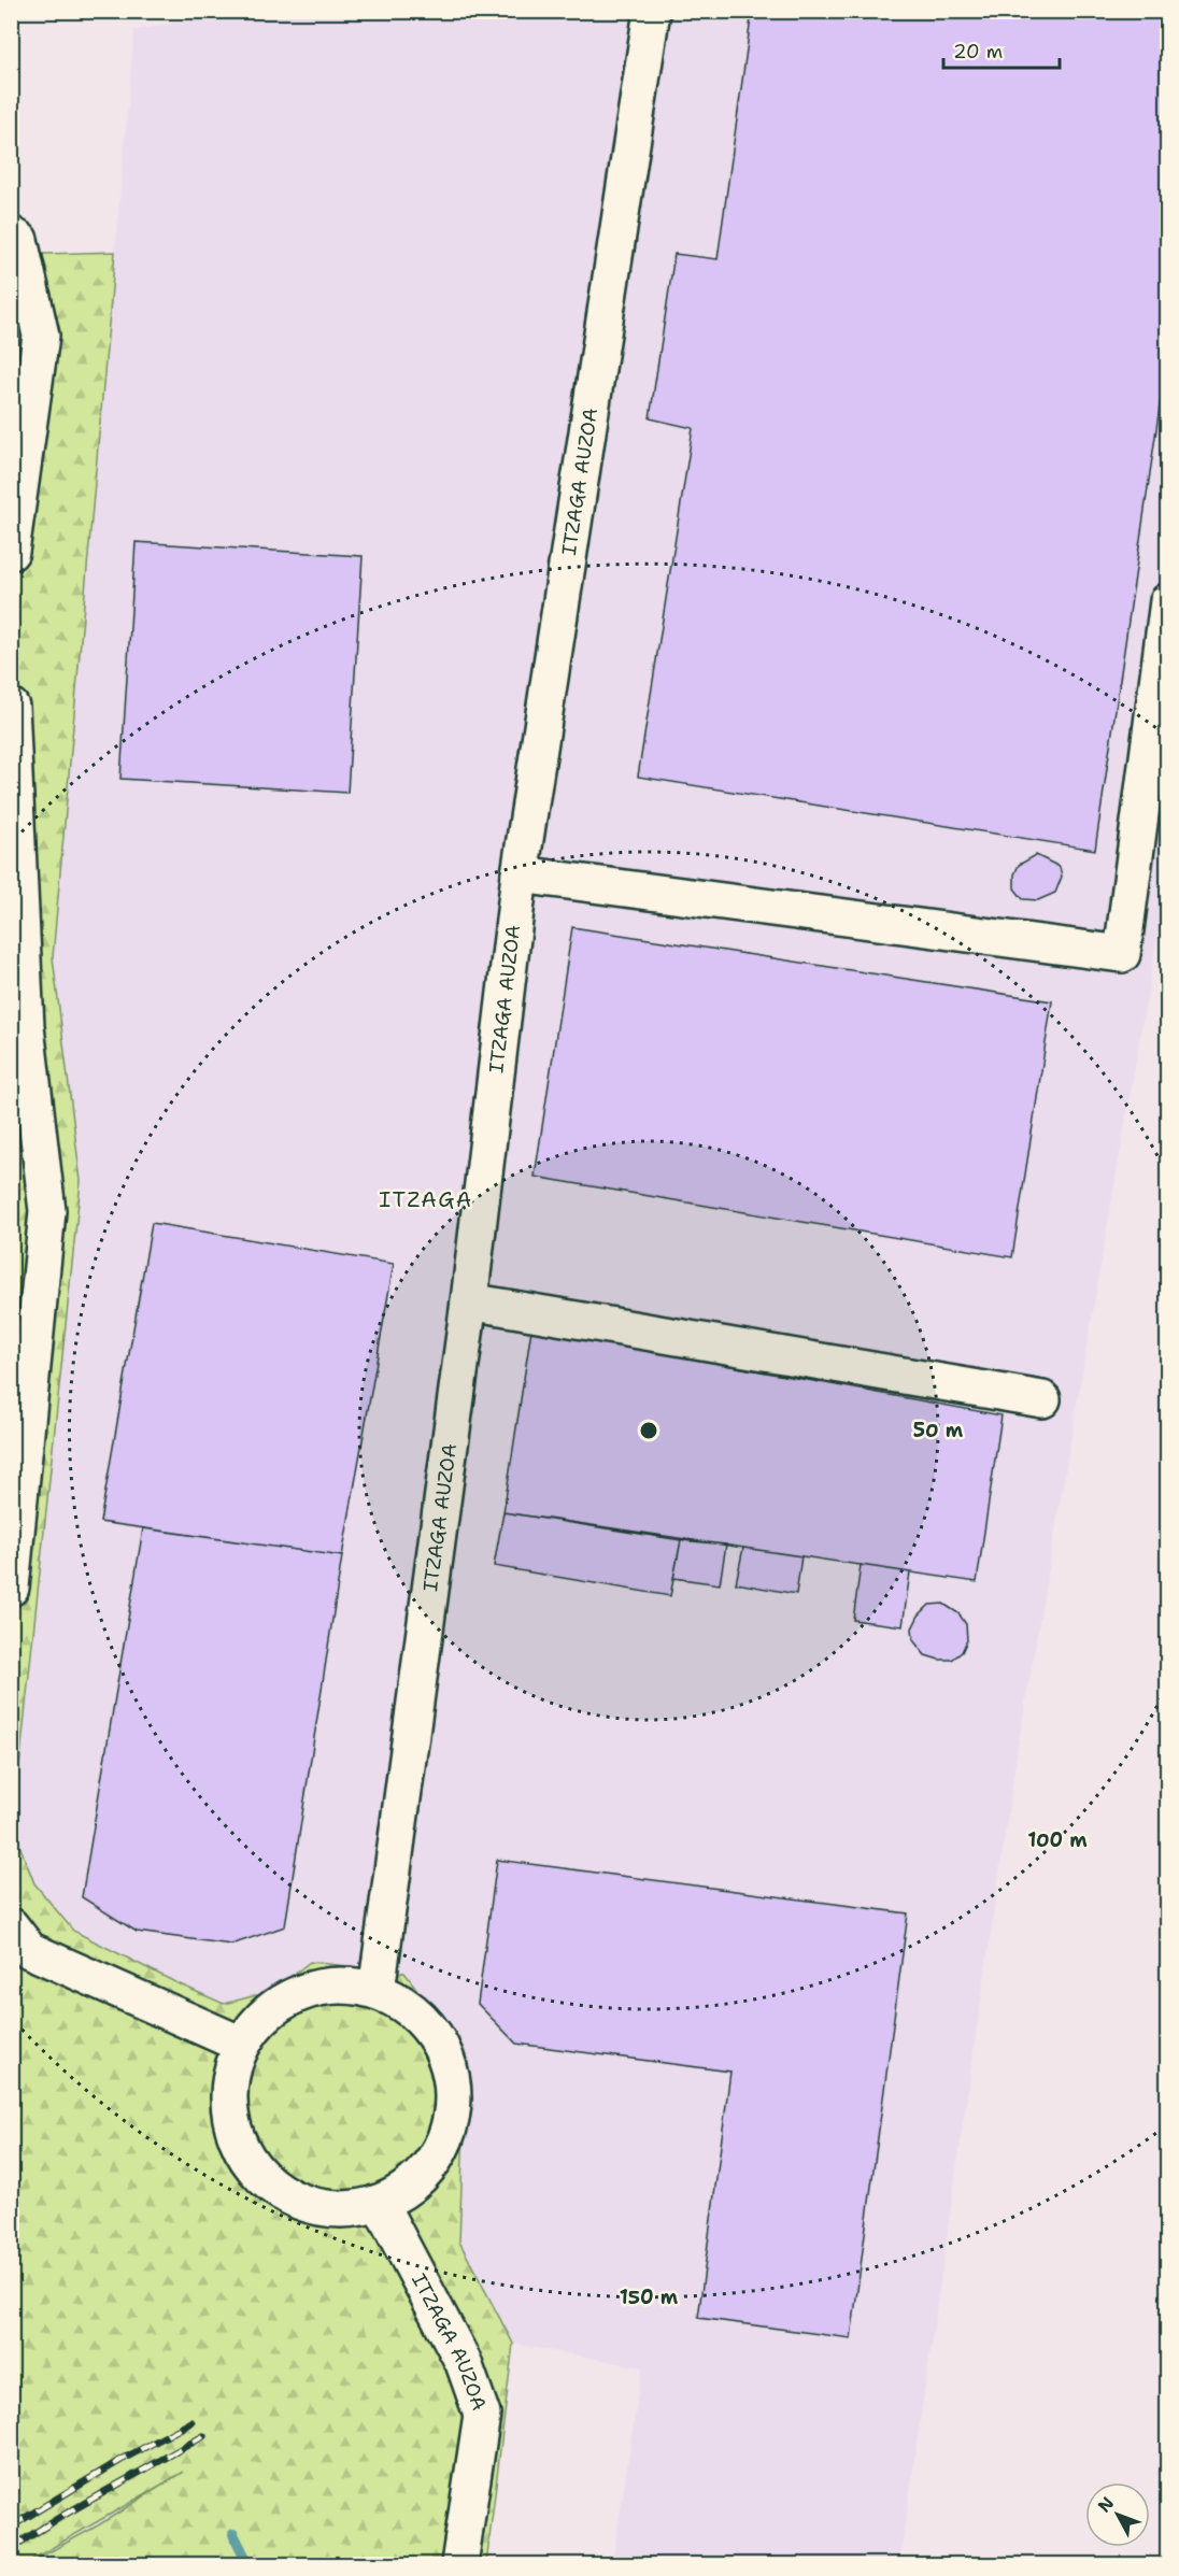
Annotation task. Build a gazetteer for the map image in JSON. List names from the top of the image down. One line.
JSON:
{"streets":{"street":["ITZAGA AUZOA"]},"districts":["ITZAGA"],"scale_bar":"20 m","north":"top left","rings":["50 m","100 m","150 m"]}
